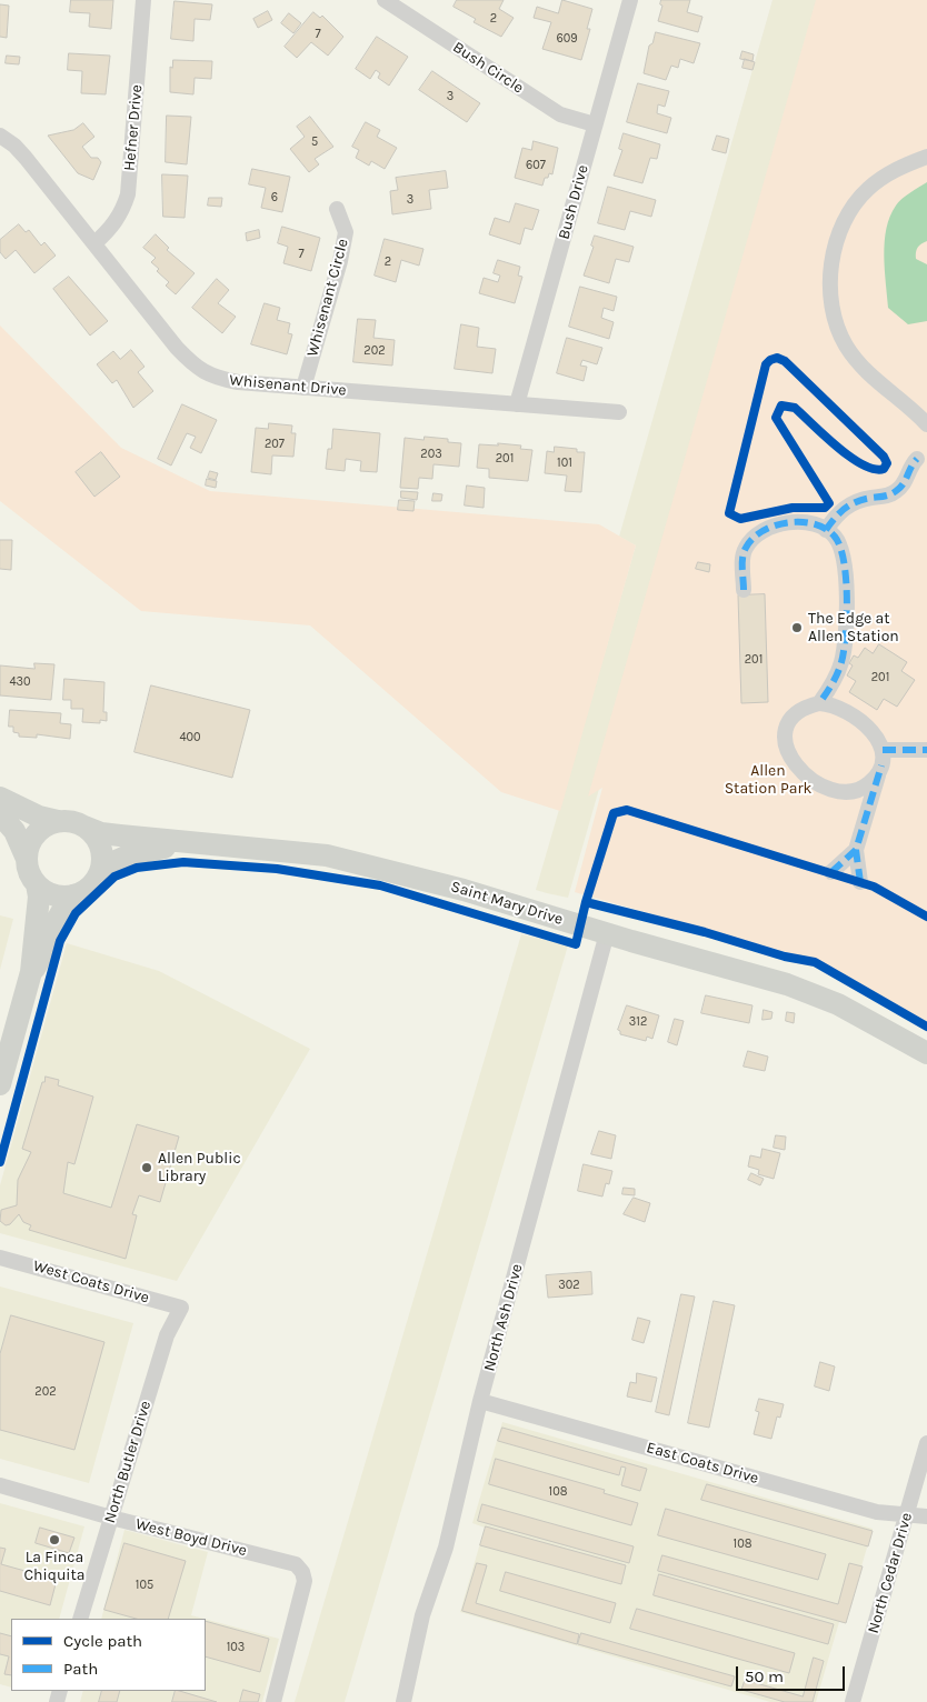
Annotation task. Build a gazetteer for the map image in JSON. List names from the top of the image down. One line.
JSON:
{"streets":{"street":["Bush Circle","Hefner Drive","Bush Drive","Whisenant Circle","Whisenant Drive","Saint Mary Drive","West Coats Drive","North Ash Drive","North Butler Drive","East Coats Drive","West Boyd Drive","North Cedar Drive"]},"crossings":[["Bush Circle","Bush Drive"],["Hefner Drive","Whisenant Drive"],["Bush Drive","Whisenant Drive"],["Whisenant Circle","Whisenant Drive"],["Saint Mary Drive","North Ash Drive"],["West Coats Drive","North Butler Drive"],["North Ash Drive","East Coats Drive"],["North Butler Drive","West Boyd Drive"],["East Coats Drive","North Cedar Drive"]],"parks":["Allen Station Park"],"places":["The Edge at Allen Station","Allen Public Library","La Finca Chiquita"],"house_numbers":["2","7","609","3","5","607","6","3","7","2","202","207","203","201","101","201","201","430","400","312","302","202","108","108","105","103"],"legend":["Cycle path","Path"],"scale_bar":"50 m"}
